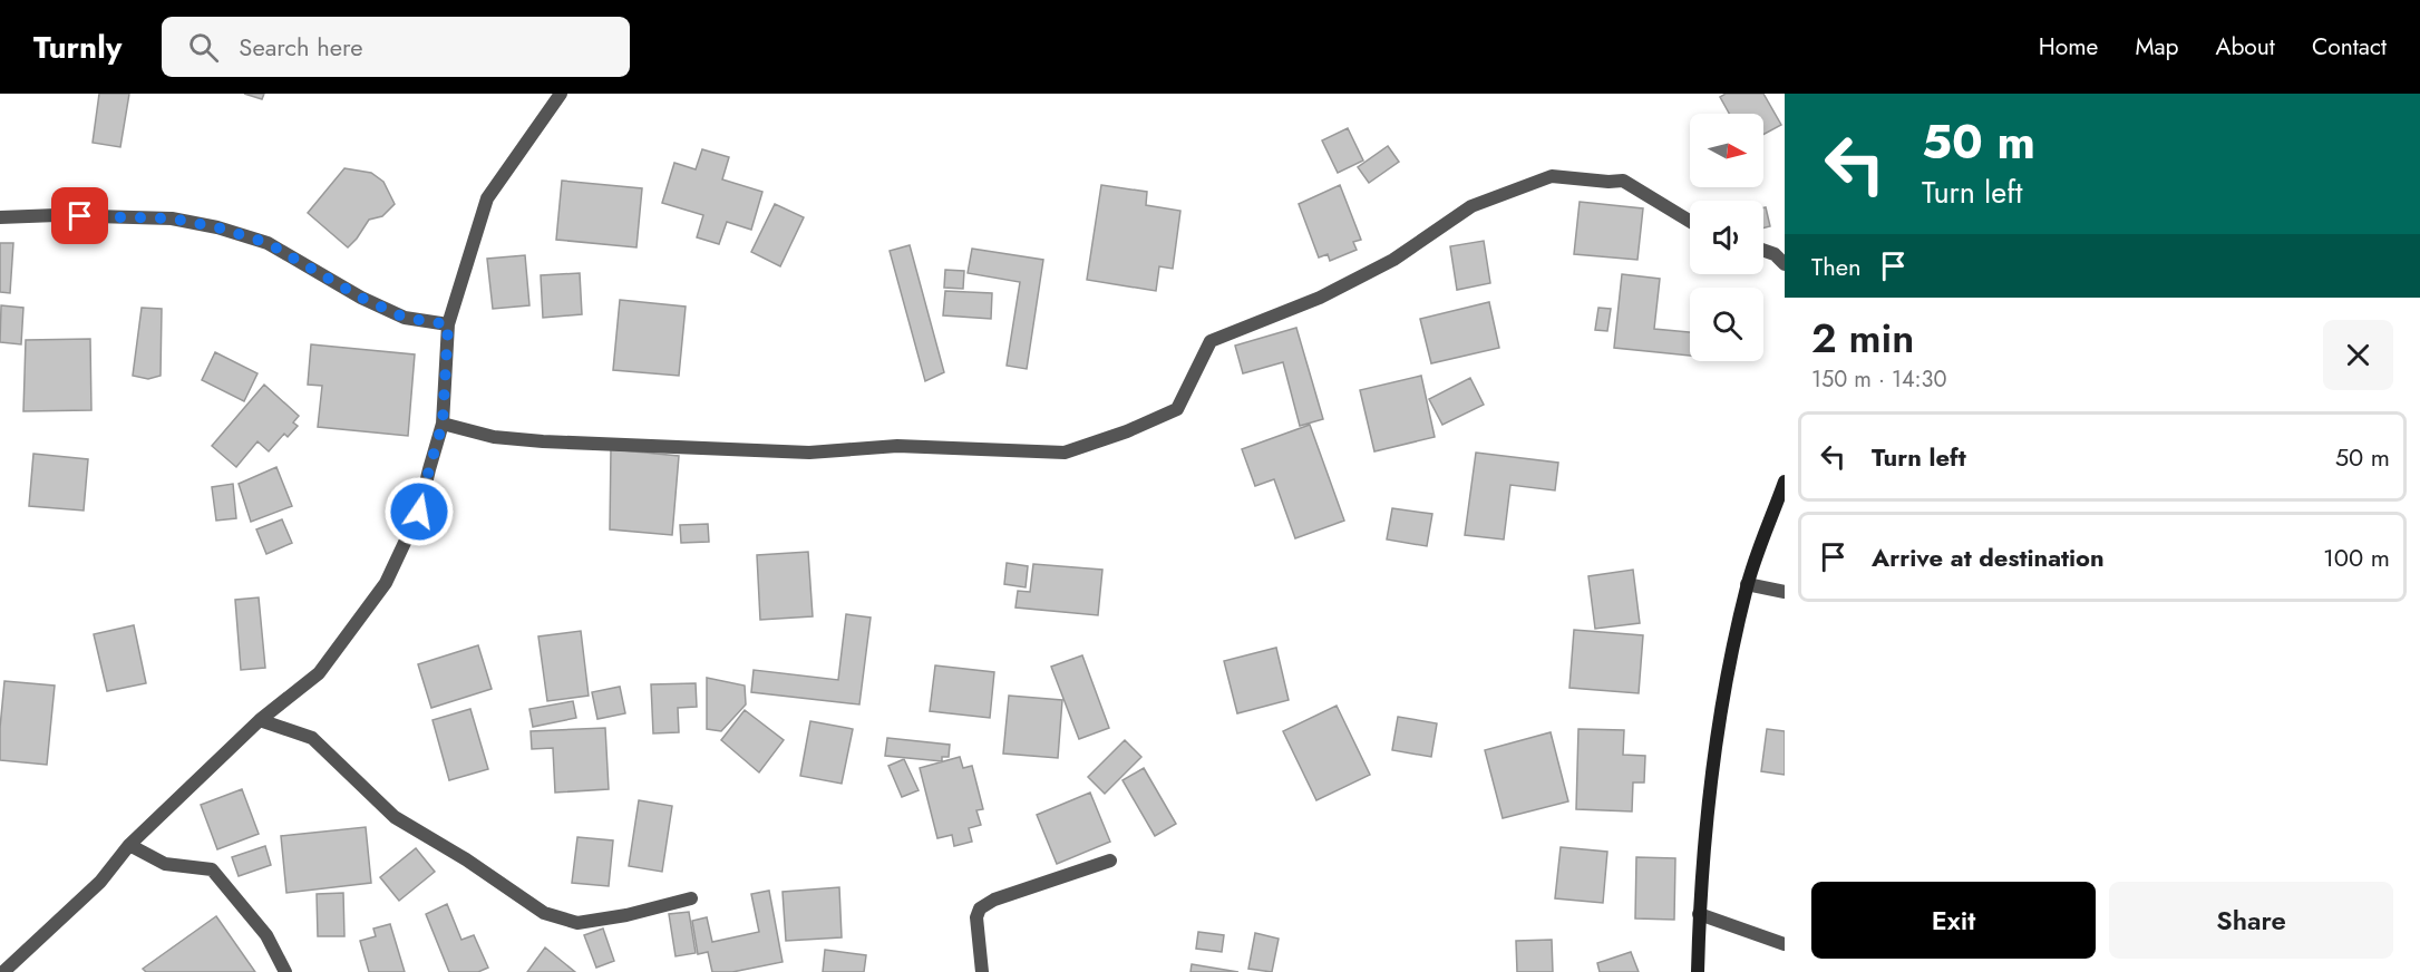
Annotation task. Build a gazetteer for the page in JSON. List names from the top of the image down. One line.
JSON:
{"north":"right","page":{"header":"Turnly","search":"Search here","nav":["Home","Map","About","Contact"],"turn":["50 m","Turn left"],"then":"Then","heading":["2 min","150 m · 14:30"],"list":[{"name":"Turn left","value":"50 m"},{"name":"Arrive at destination","value":"100 m"}],"buttons":["Exit","Share"]}}
